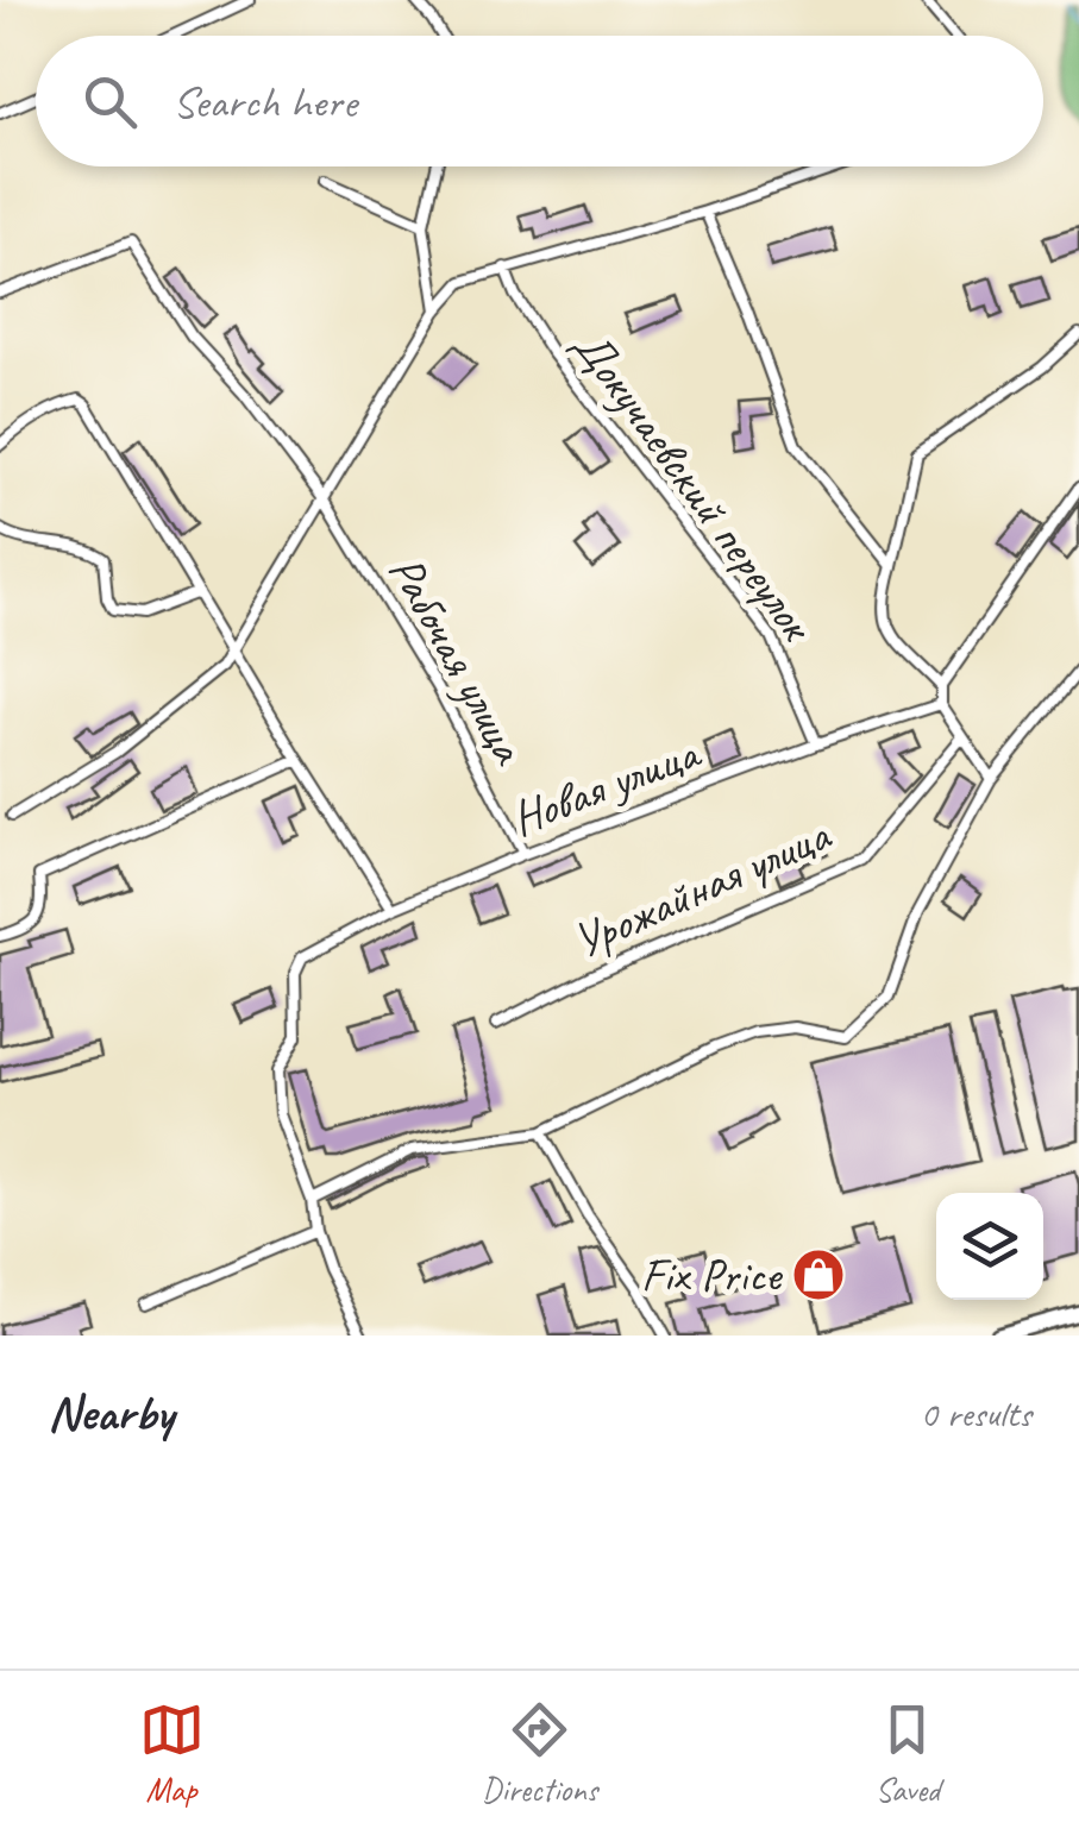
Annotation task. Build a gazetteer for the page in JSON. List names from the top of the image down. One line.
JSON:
{"streets":{"street":["Докучаевский переулок","Рабочая улица","Новая улица","Урожайная улица"]},"crossings":[["Докучаевский переулок","Новая улица"],["Рабочая улица","Новая улица"]],"places":{"shop":["Fix Price"]},"page":{"search":"Search here","heading":["Nearby","0 results"],"nav":["Map","Directions","Saved"]}}
